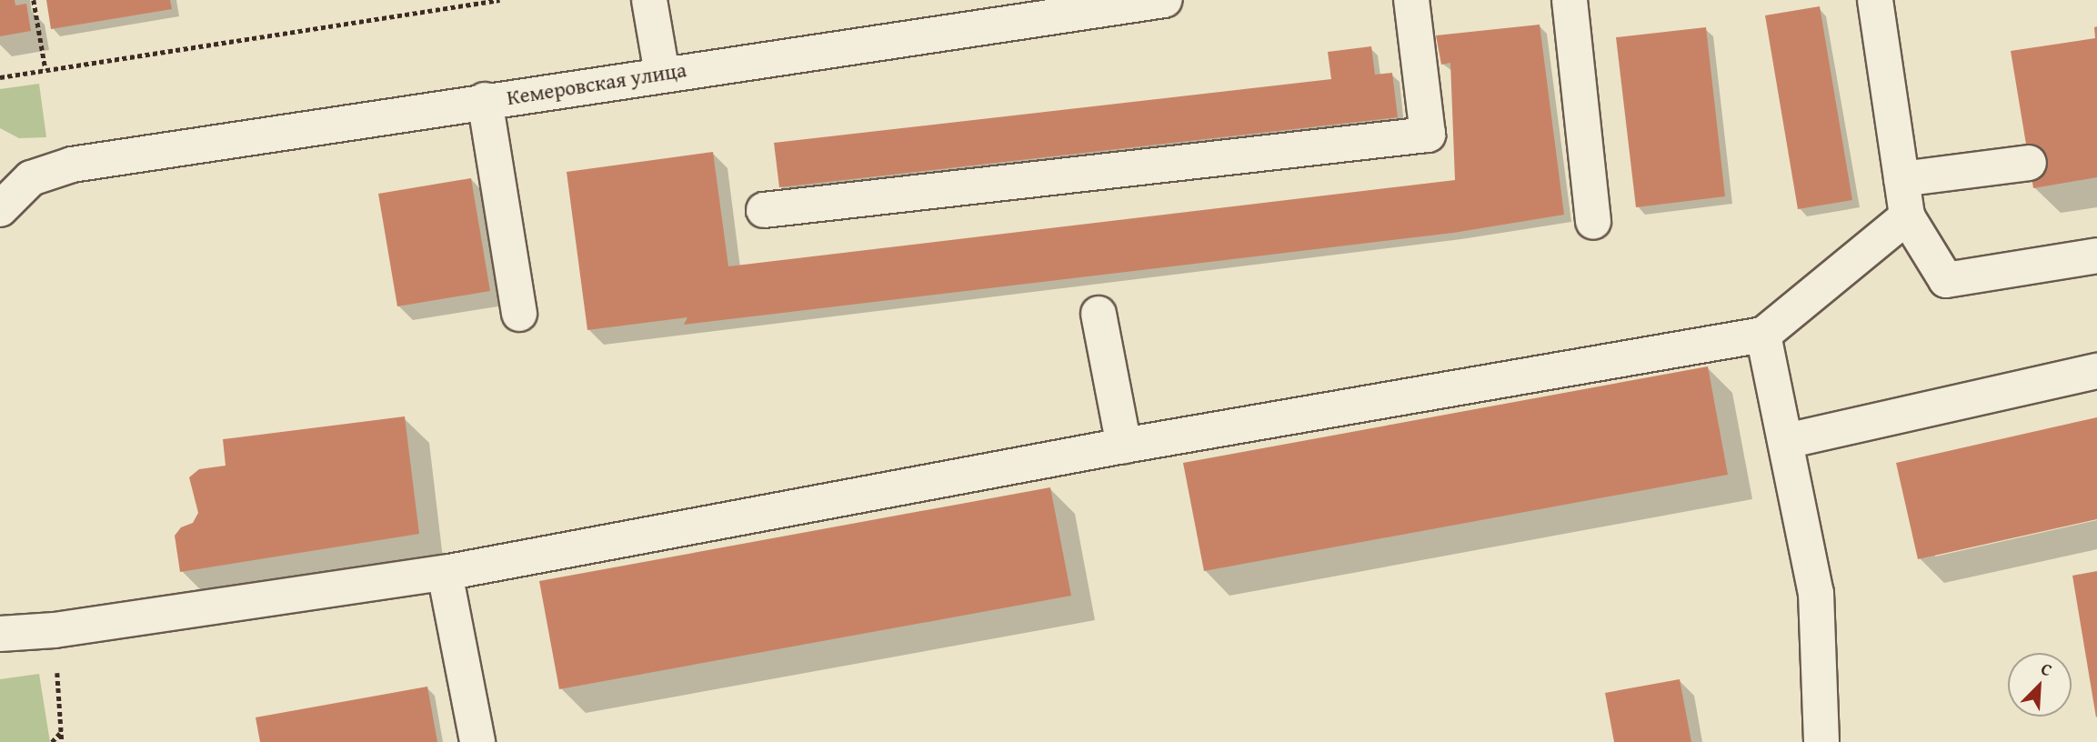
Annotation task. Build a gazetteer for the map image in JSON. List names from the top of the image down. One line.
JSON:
{"streets":{"street":["Кемеровская улица"]},"north":"top right"}
